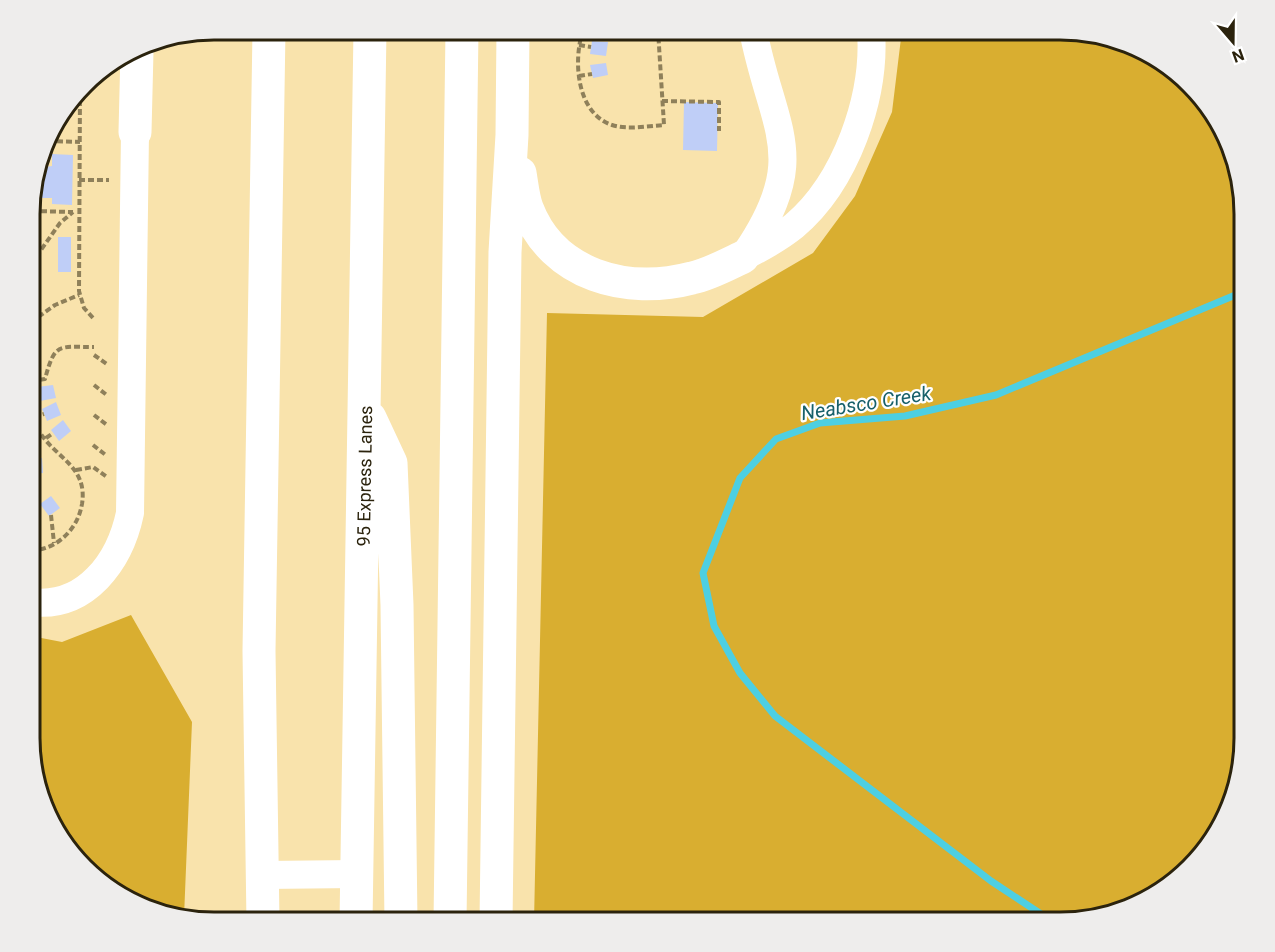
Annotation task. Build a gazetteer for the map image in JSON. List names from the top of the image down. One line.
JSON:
{"streets":{"highway":["95 Express Lanes"]},"water":["Neabsco Creek"],"north":"bottom"}
